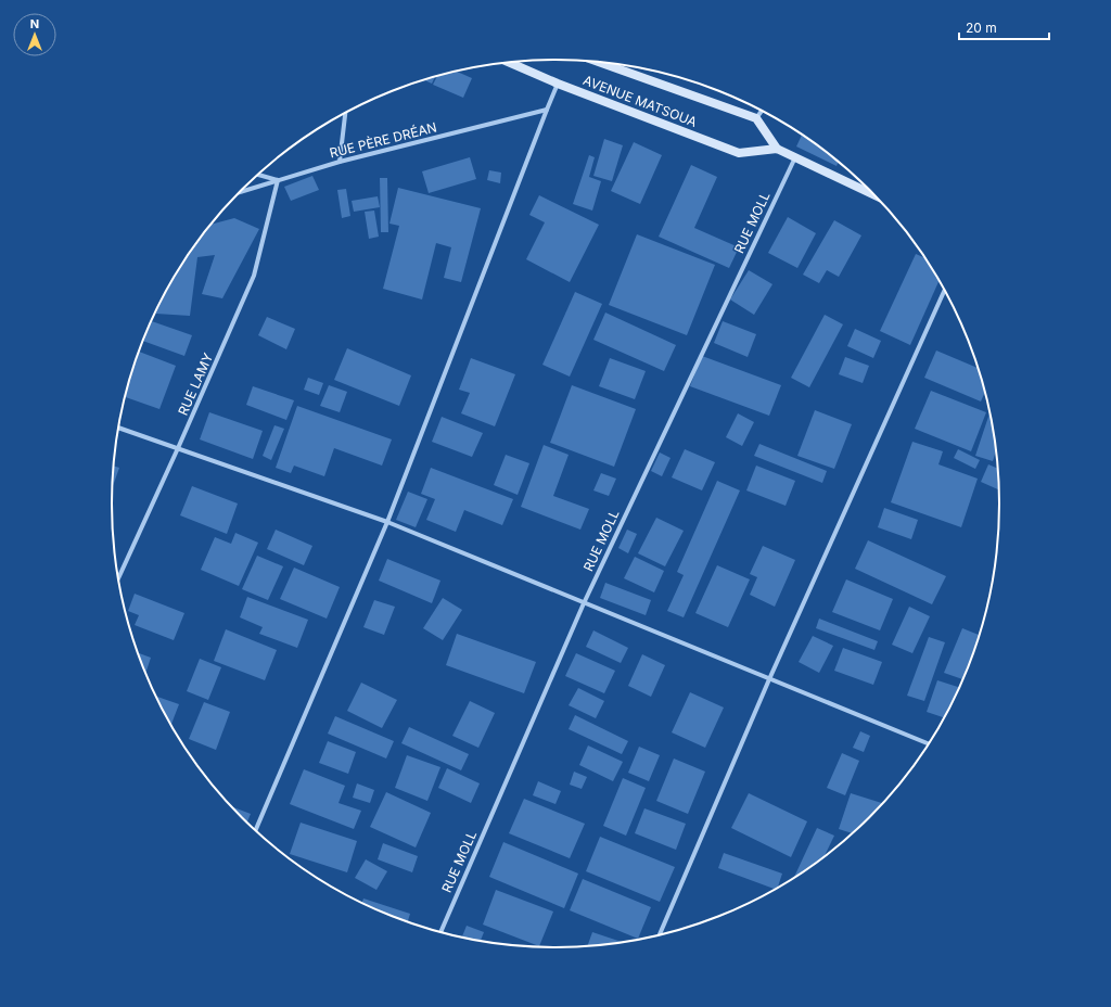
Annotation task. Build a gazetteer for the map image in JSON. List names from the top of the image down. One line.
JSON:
{"streets":{"street":["AVENUE MATSOUA","RUE PÈRE DRÉAN","RUE MOLL","RUE LAMY"]},"crossings":[["AVENUE MATSOUA","RUE MOLL"],["RUE PÈRE DRÉAN","RUE LAMY"]],"scale_bar":"20 m","north":"top"}
